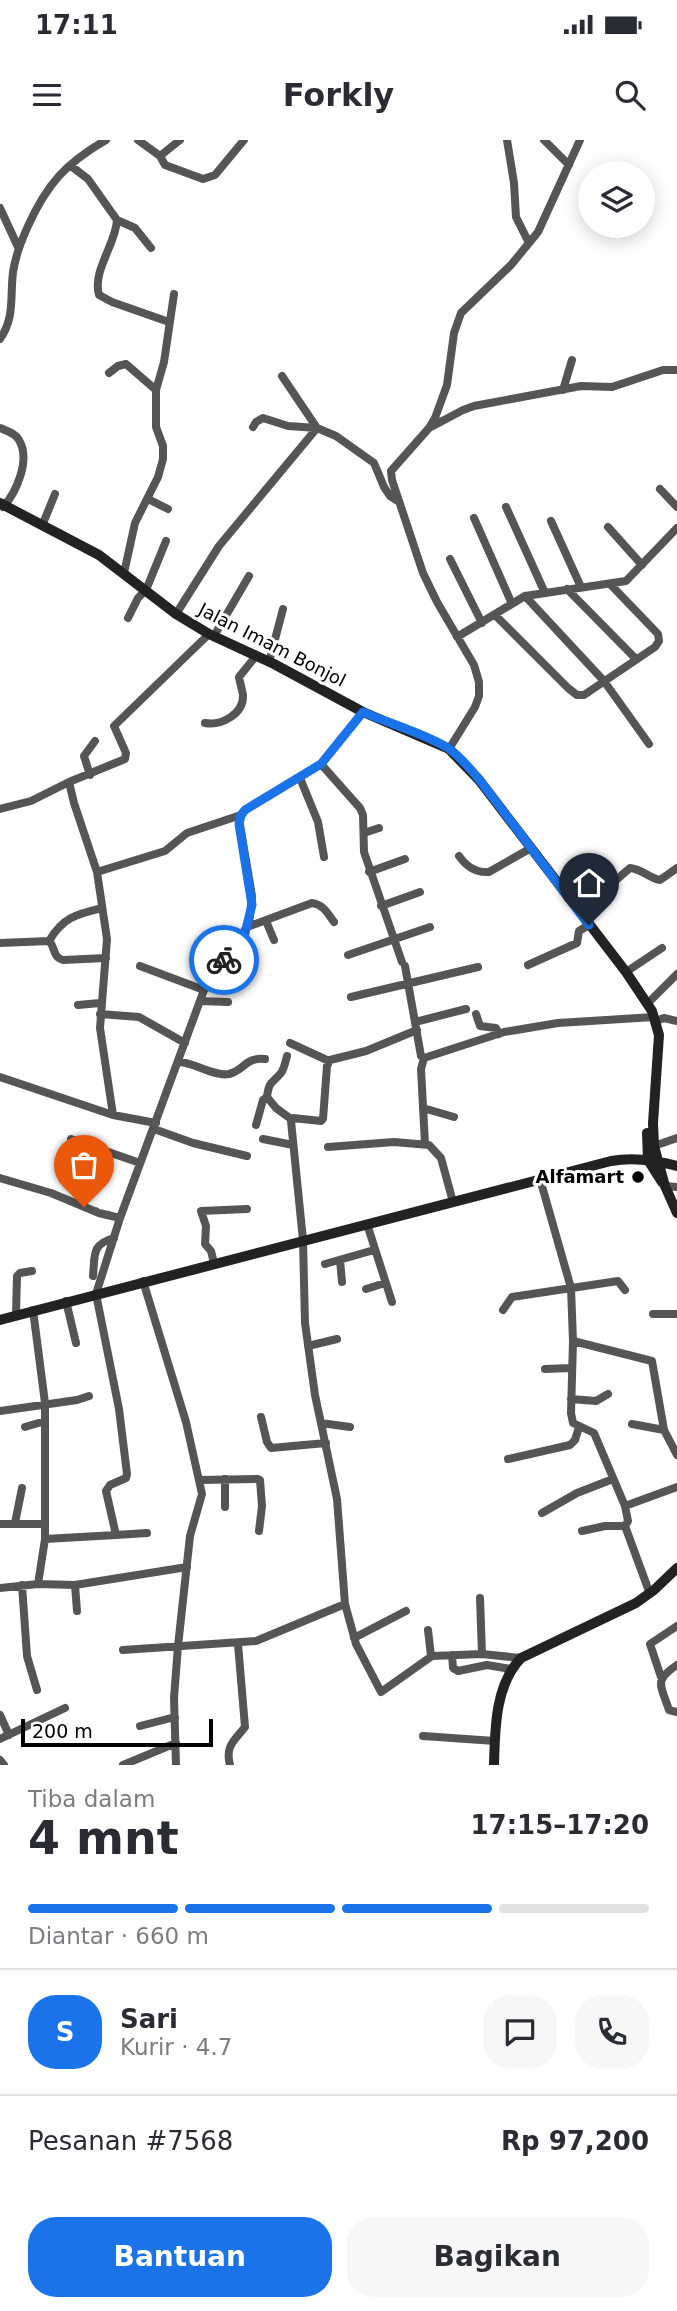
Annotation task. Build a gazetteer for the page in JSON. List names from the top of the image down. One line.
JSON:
{"streets":{"main road":["Jalan Imam Bonjol"]},"places":["Alfamart"],"scale_bar":"200 m","page":{"status":"17:11","header":"Forkly","scale":"200 m","heading":["4 mnt","Tiba dalam","17:15–17:20"],"panel":["Sari","Kurir · 4.7","Pesanan #7568","Rp 97,200"],"bar":"Diantar · 660 m","round":"S","buttons":["Bantuan","Bagikan"]}}
